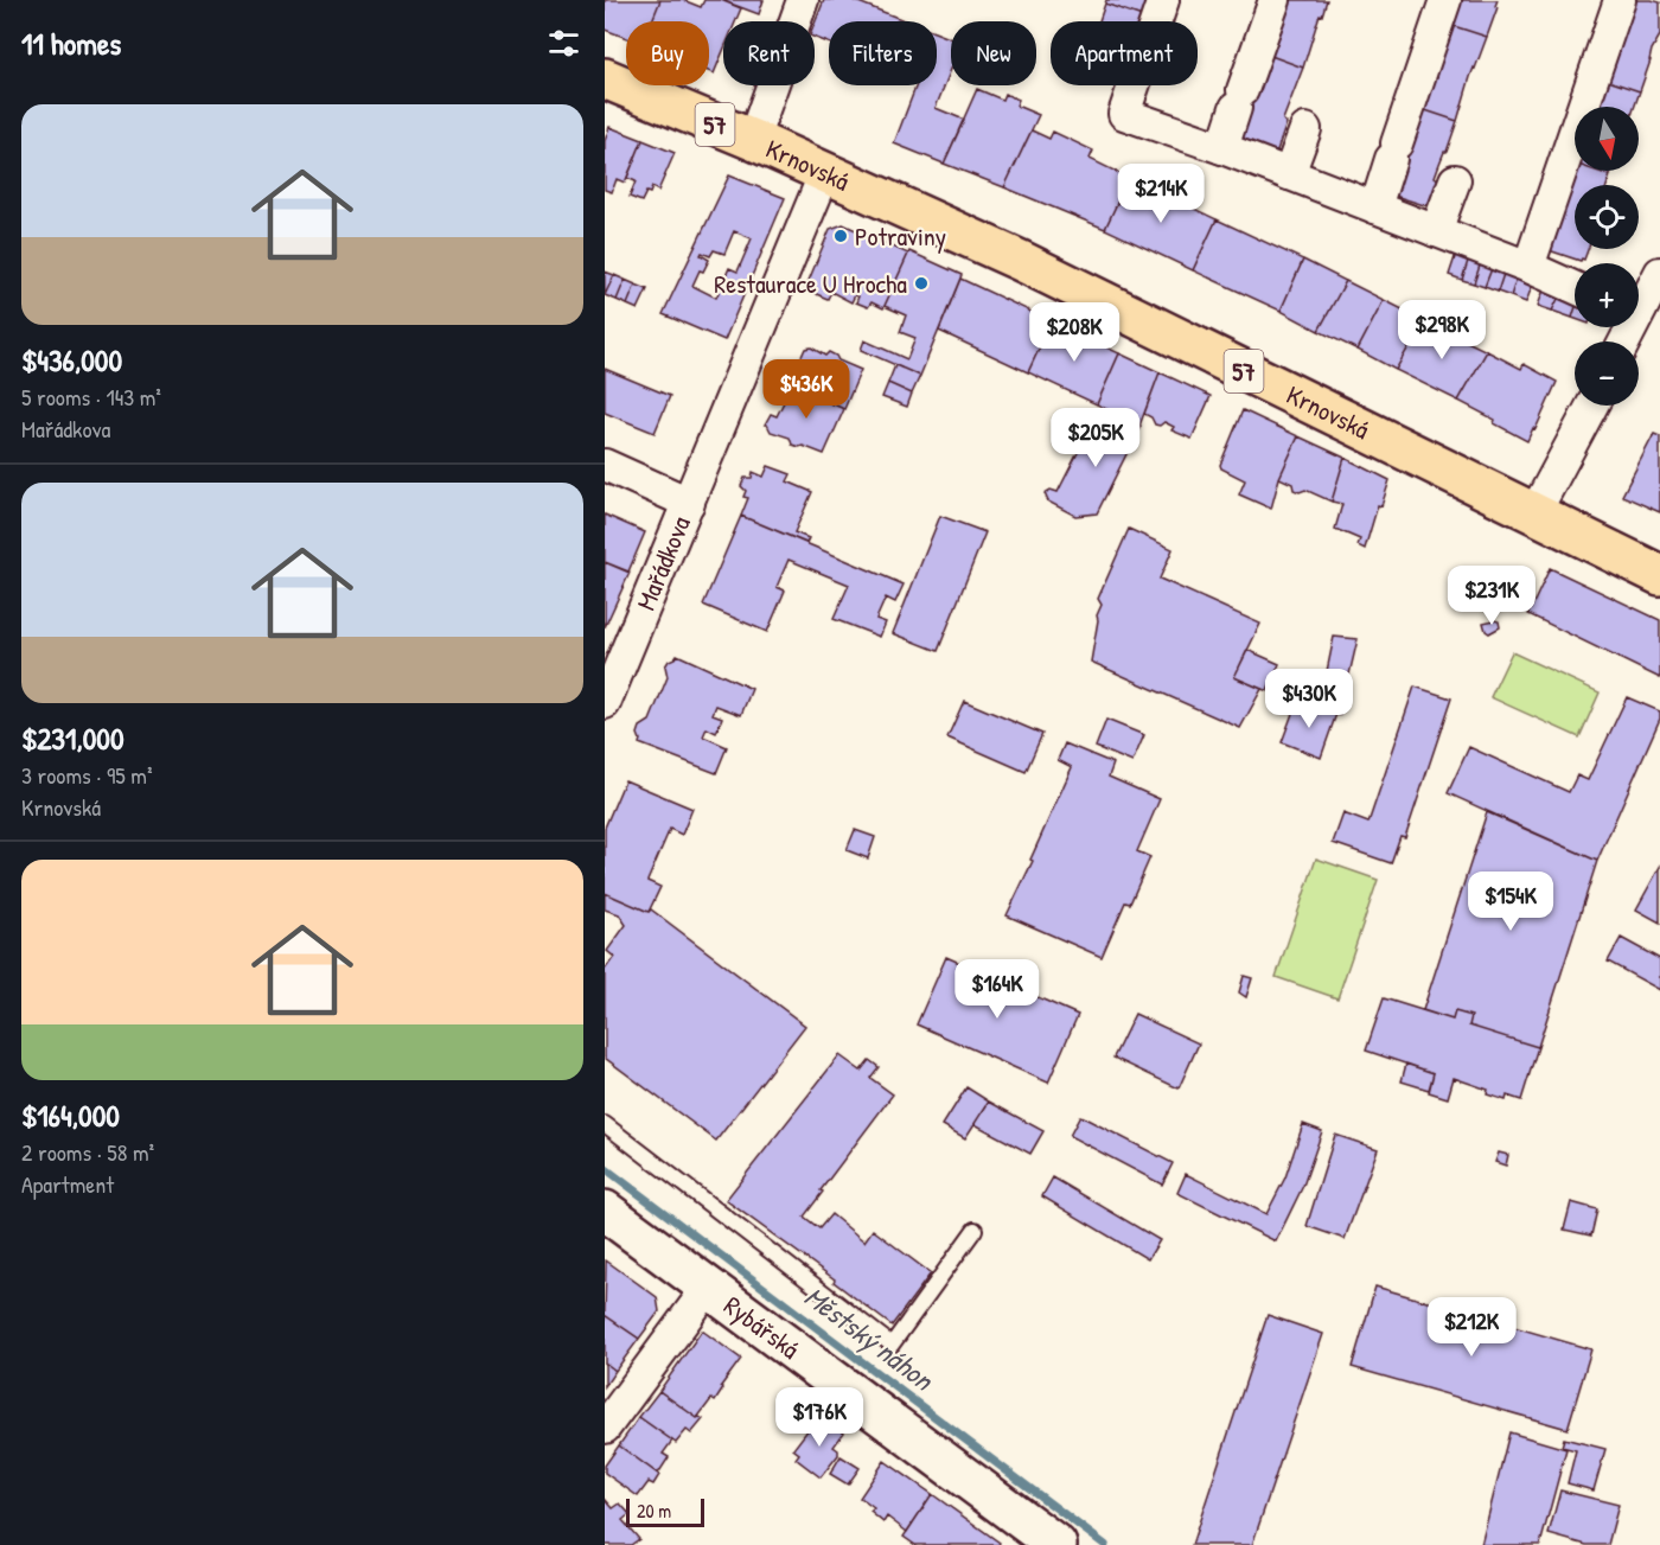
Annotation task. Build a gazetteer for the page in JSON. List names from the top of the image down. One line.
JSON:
{"streets":{"main road":["57","Krnovská"],"street":["Mařádkova","Rybářská"]},"crossings":[["Krnovská","Mařádkova"]],"water":["Městský náhon"],"places":["Potraviny","Restaurace U Hrocha"],"scale_bar":"20 m","north":"bottom","page":{"heading":"11 homes","chip":["Buy","Rent","Filters","New","Apartment"],"list":[{"name":"$436,000","note":"5 rooms · 143 m² · Mařádkova"},{"name":"$231,000","note":"3 rooms · 95 m² · Krnovská"},{"name":"$164,000","note":"2 rooms · 58 m² · Apartment"}],"map_buttons":["+","−"],"price":["$214K","$298K","$208K","$436K","$205K","$231K","$430K","$154K","$164K","$212K","$176K"],"scale":"20 m"}}
